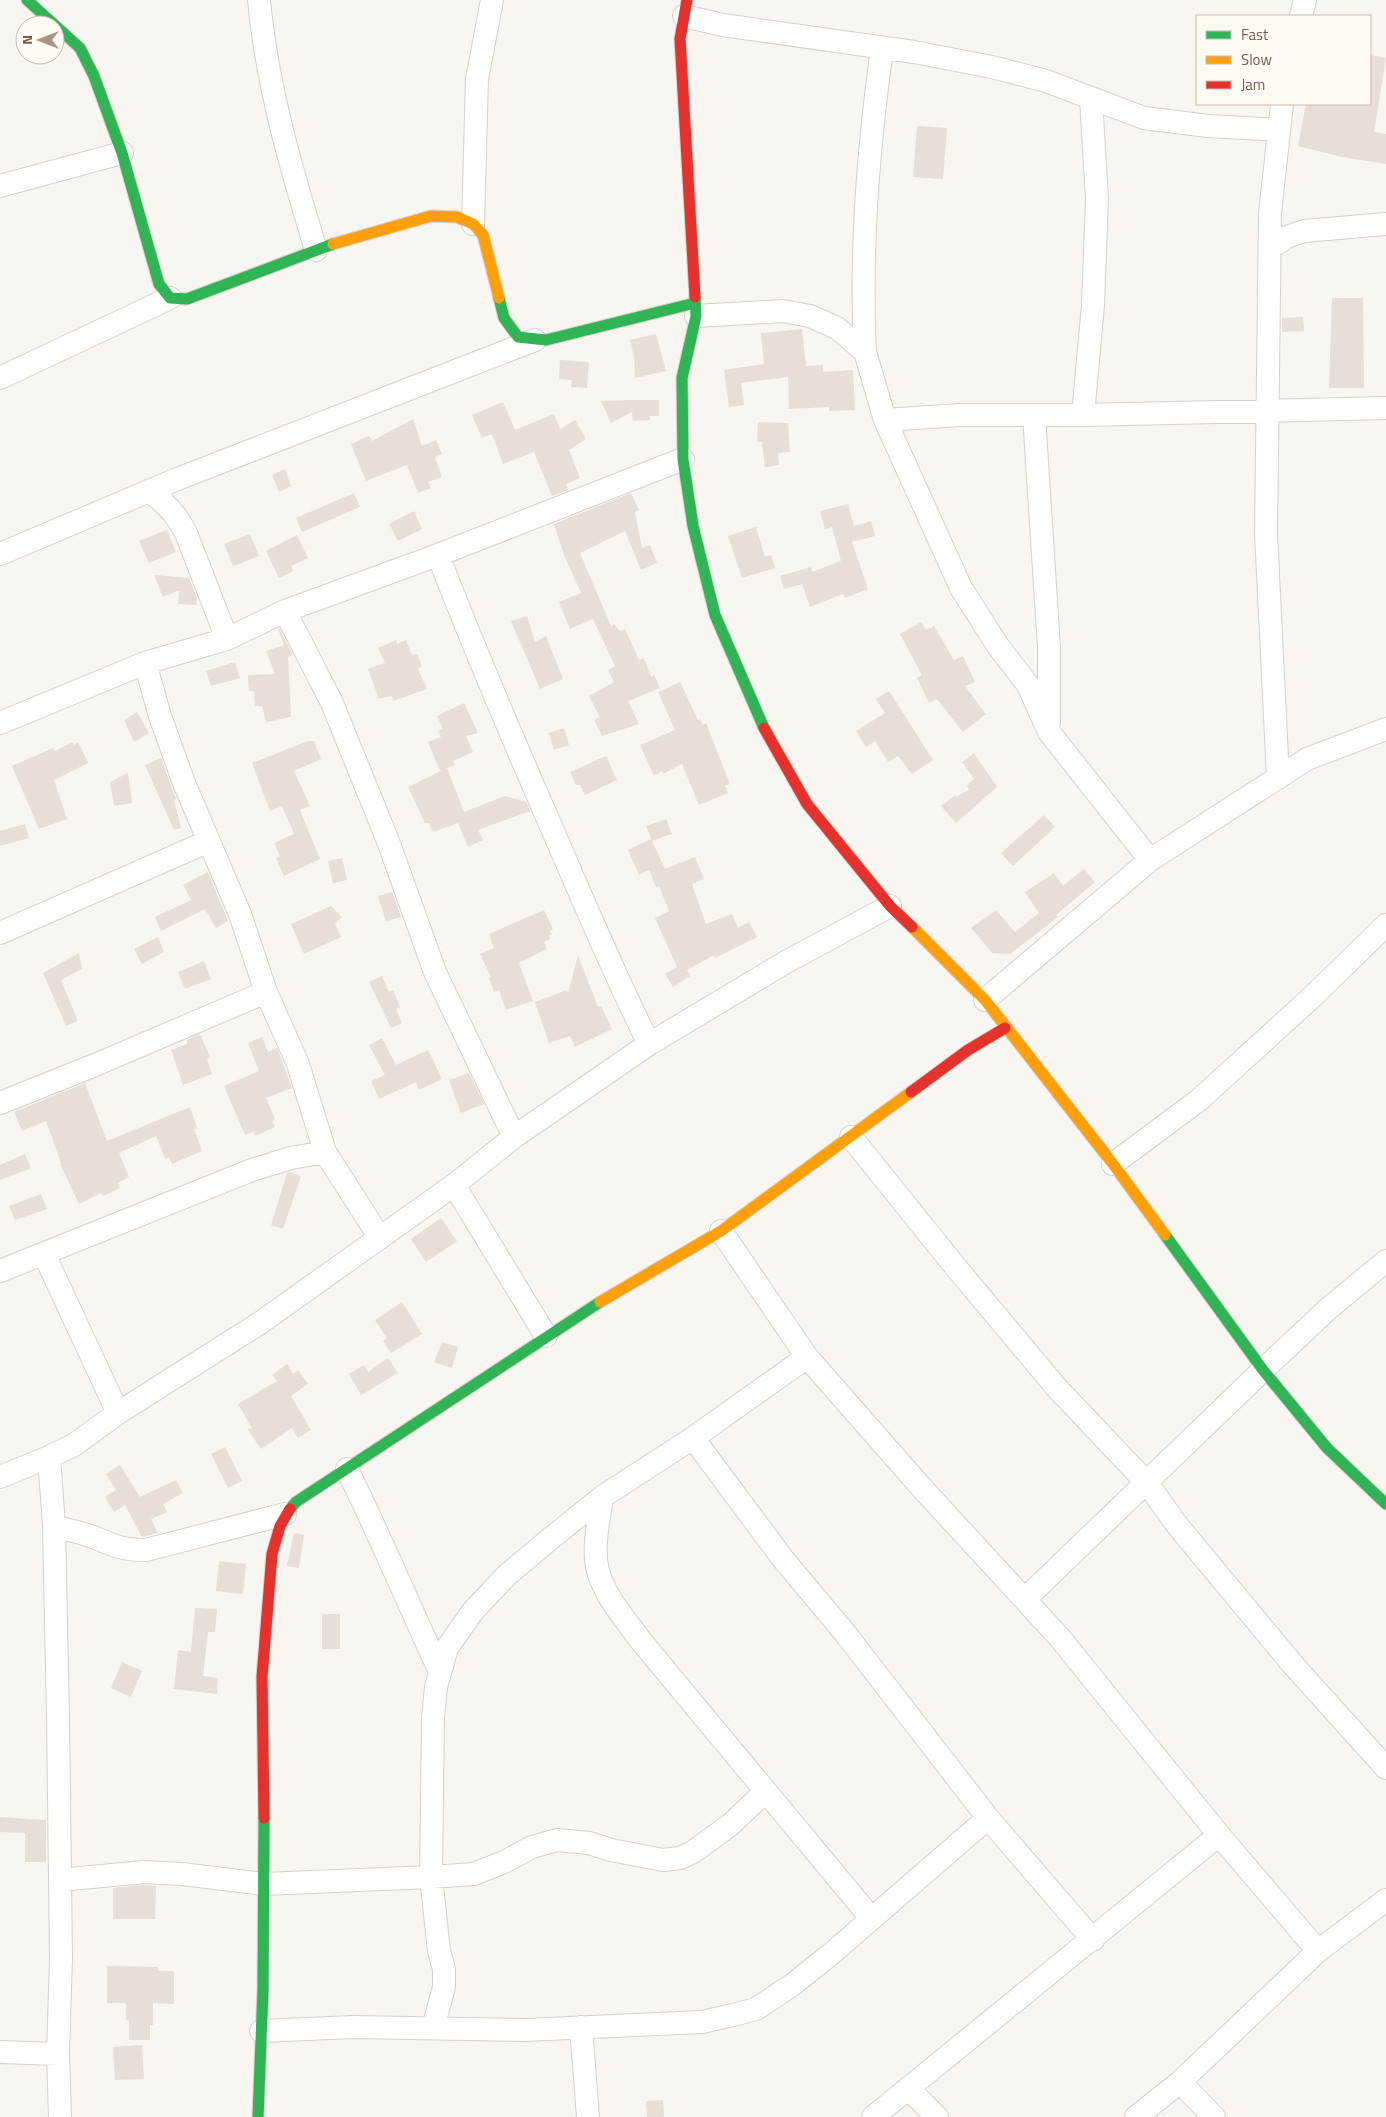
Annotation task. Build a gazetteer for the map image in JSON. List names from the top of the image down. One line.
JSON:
{"legend":["Fast","Slow","Jam"],"north":"left"}
